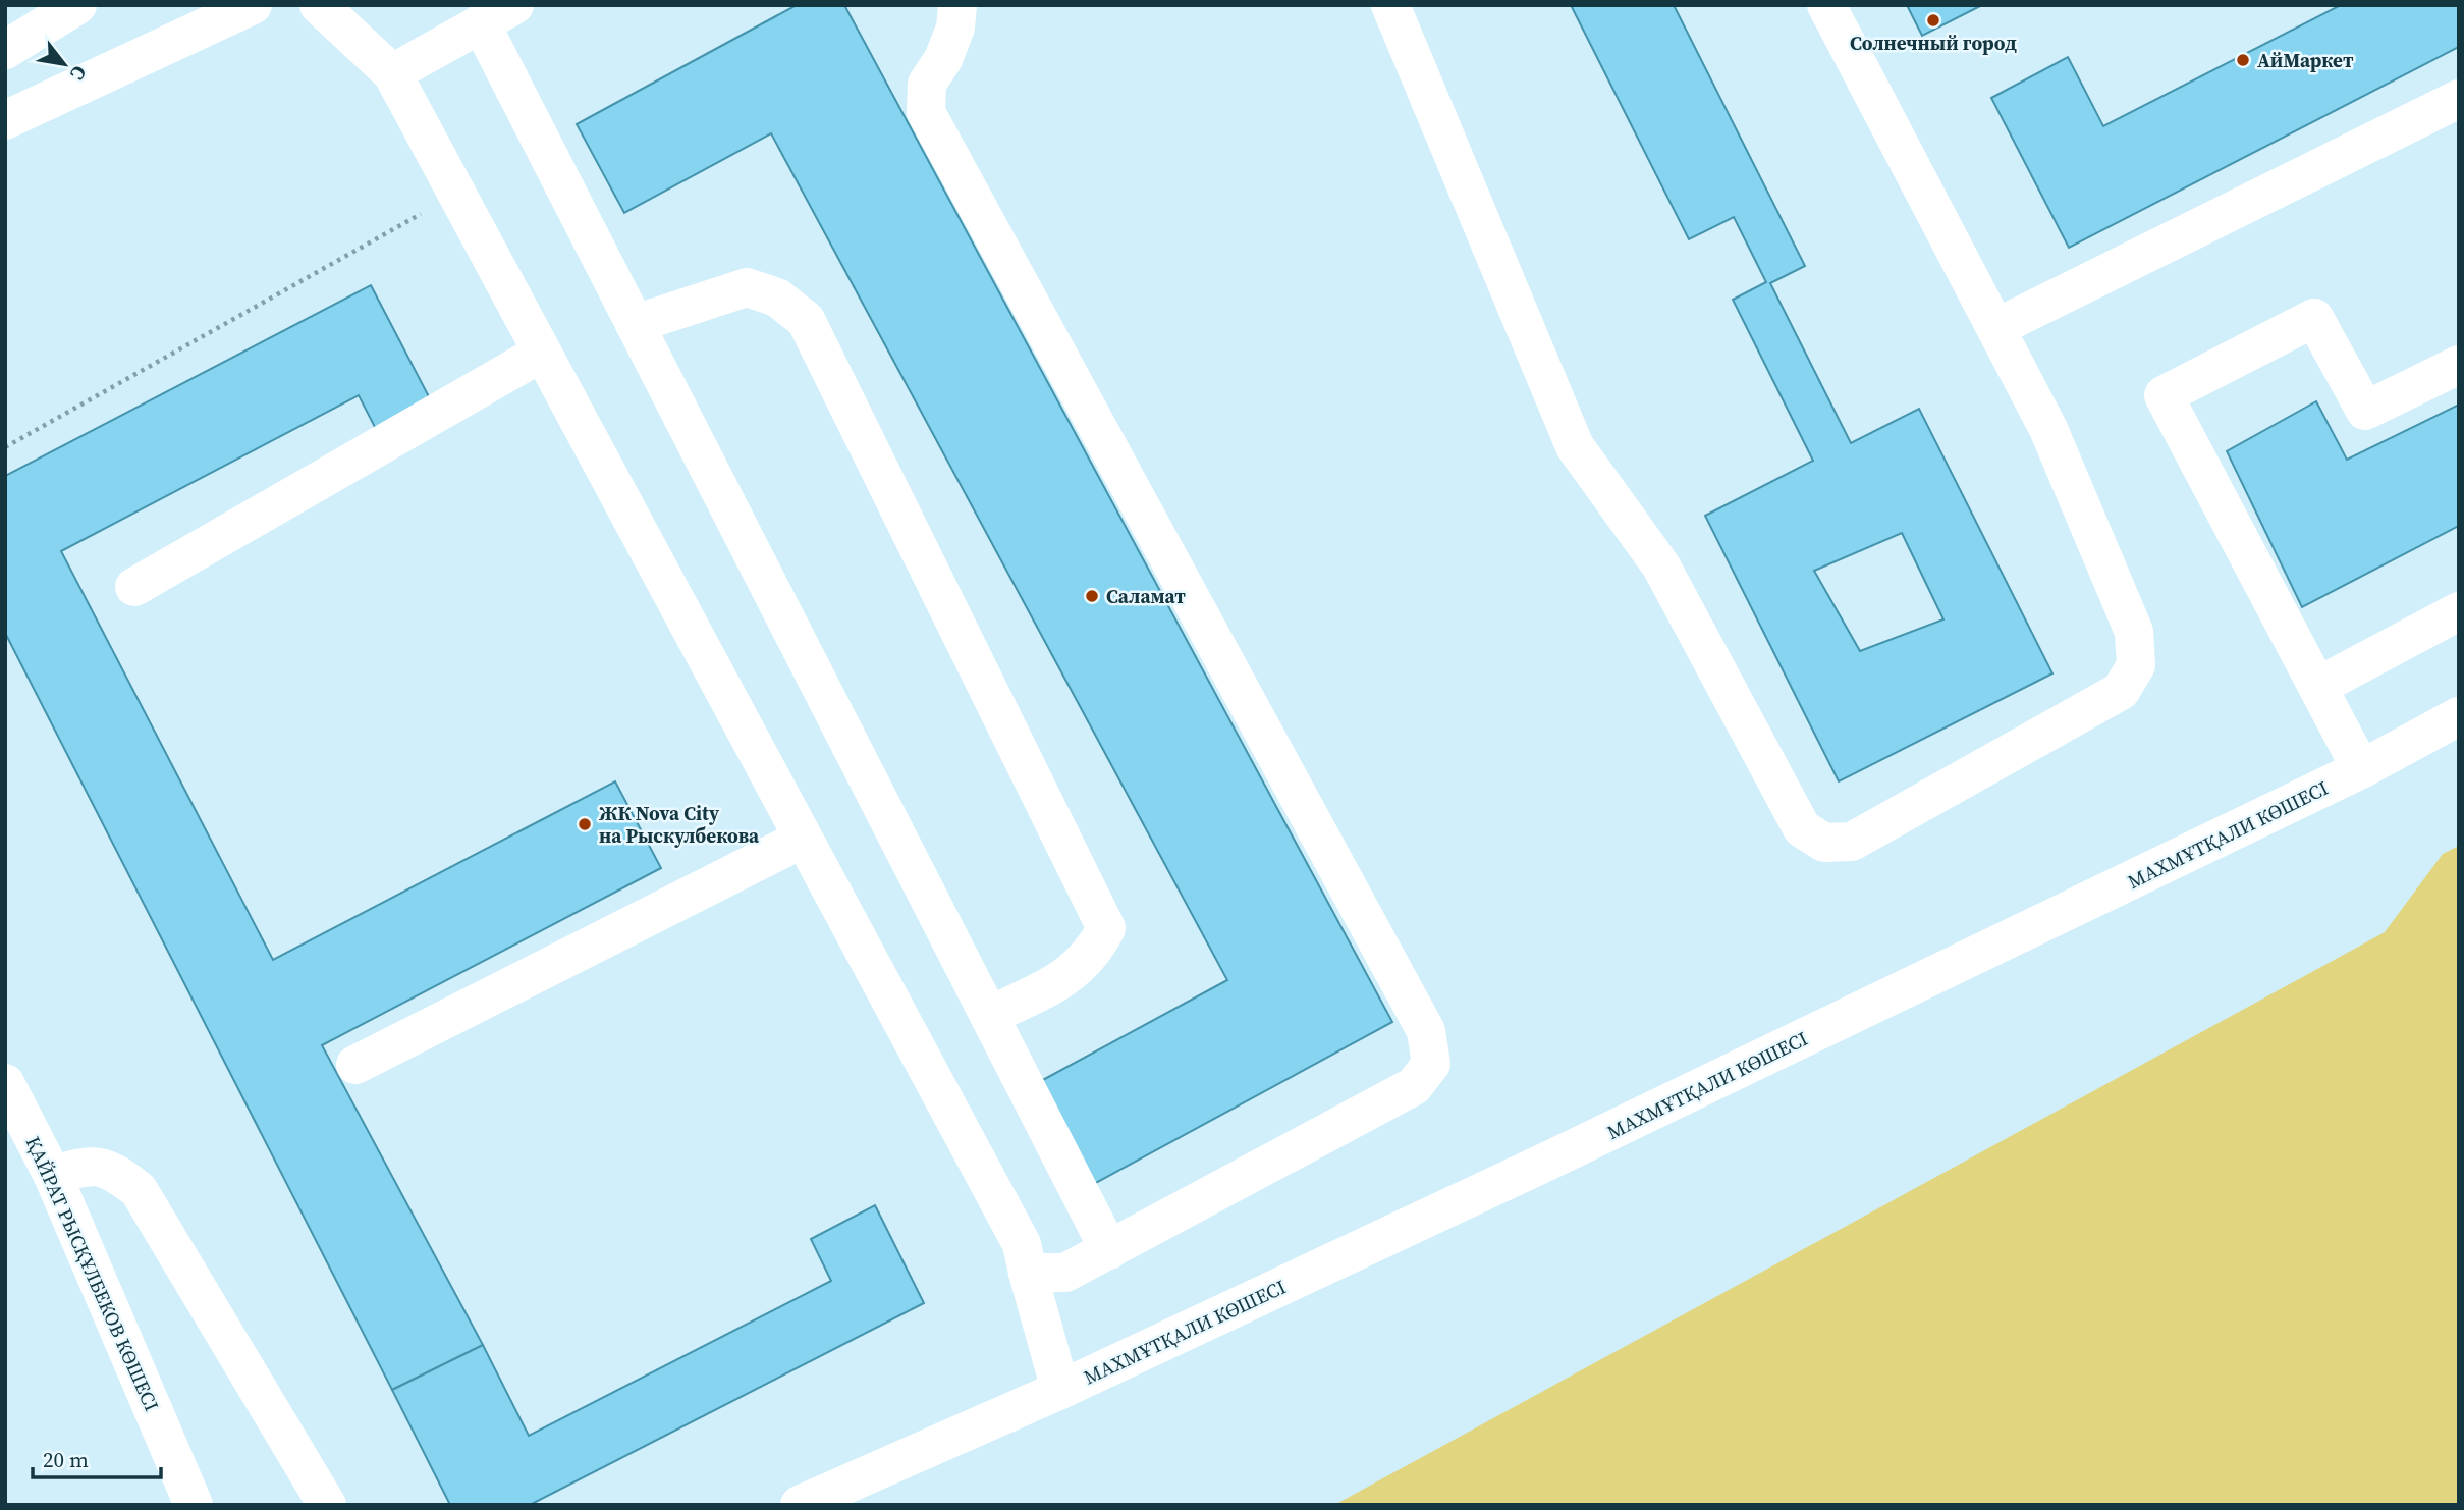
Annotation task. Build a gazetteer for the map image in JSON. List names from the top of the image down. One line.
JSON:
{"streets":{"street":["МАХМҰТҚАЛИ КӨШЕСІ","ҚАЙРАТ РЫСҚҰЛБЕКОВ КӨШЕСІ"]},"places":["Солнечный город","АйМаркет","Саламат","ЖК Nova City на Рыскулбекова"],"scale_bar":"20 m","north":"bottom right"}
